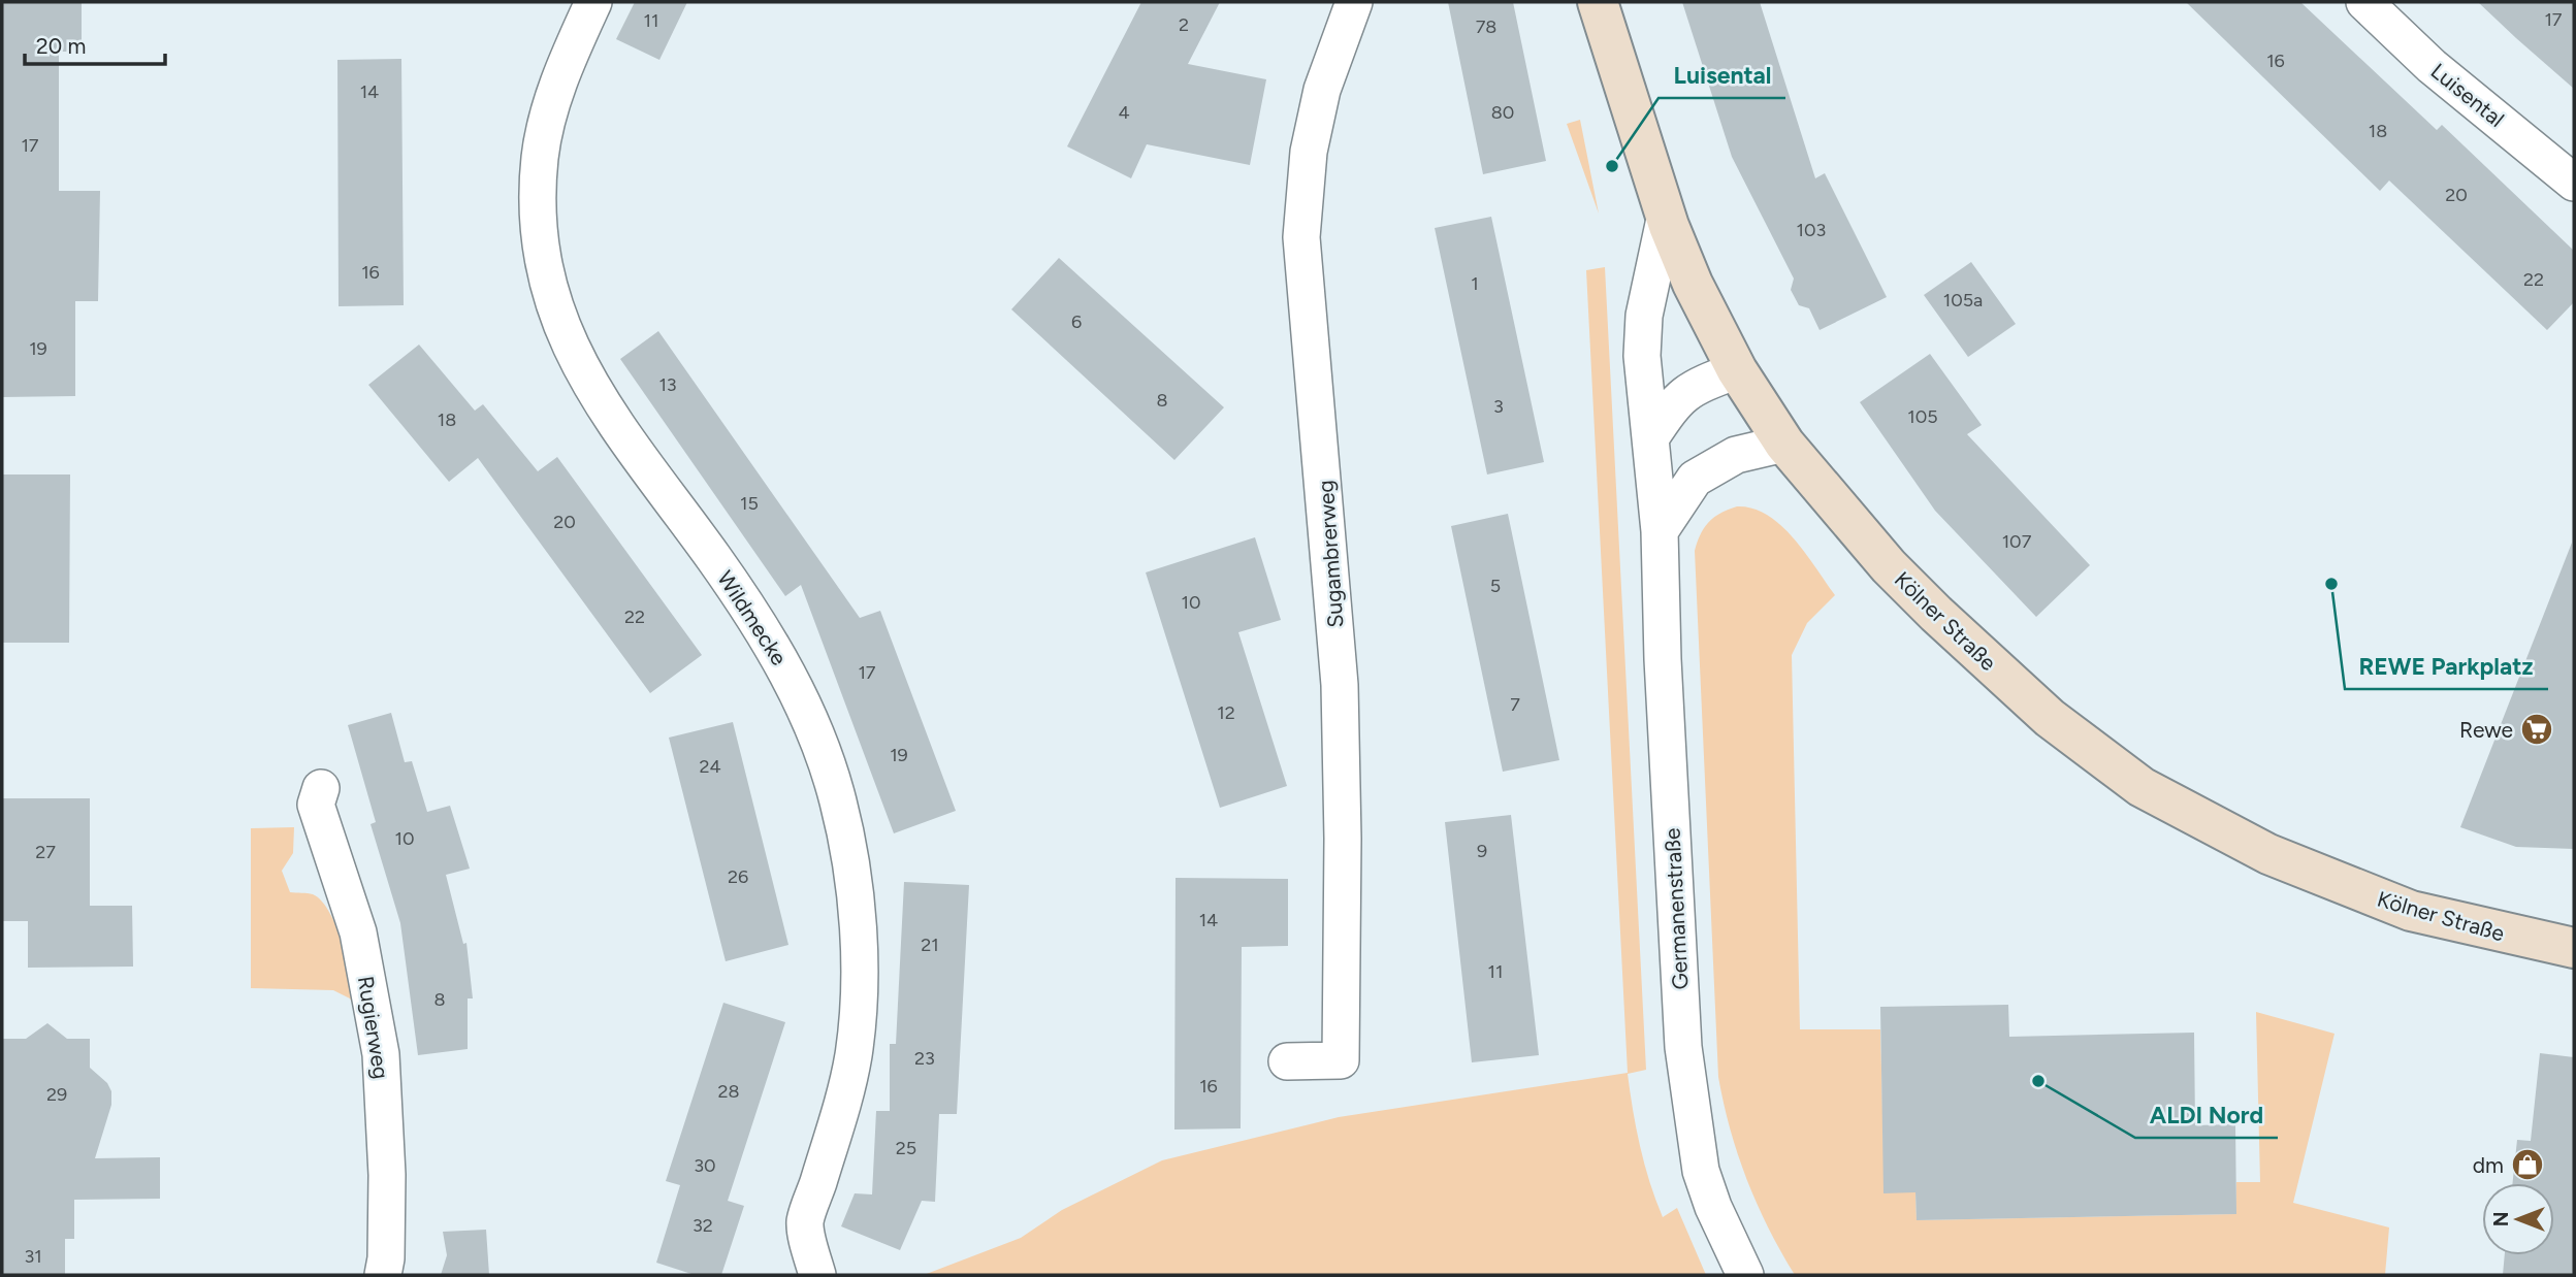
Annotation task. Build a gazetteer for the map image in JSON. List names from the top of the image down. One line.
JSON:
{"streets":{"main road":["Kölner Straße"],"street":["Luisental","Sugambrerweg","Wildmecke","Germanenstraße","Rugierweg"]},"crossings":[["Kölner Straße","Germanenstraße"]],"places":{"other":["Luisental","REWE Parkplatz","ALDI Nord"],"supermarket":["Rewe"],"shop":["dm"]},"house_numbers":["17","11","2","78","16","14","4","80","18","17","20","103","16","22","1","105a","6","19","13","8","3","105","18","15","20","107","5","10","22","17","7","12","19","24","10","9","27","26","14","21","11","8","23","16","28","29","25","30","32","31"],"scale_bar":"20 m","north":"left"}
